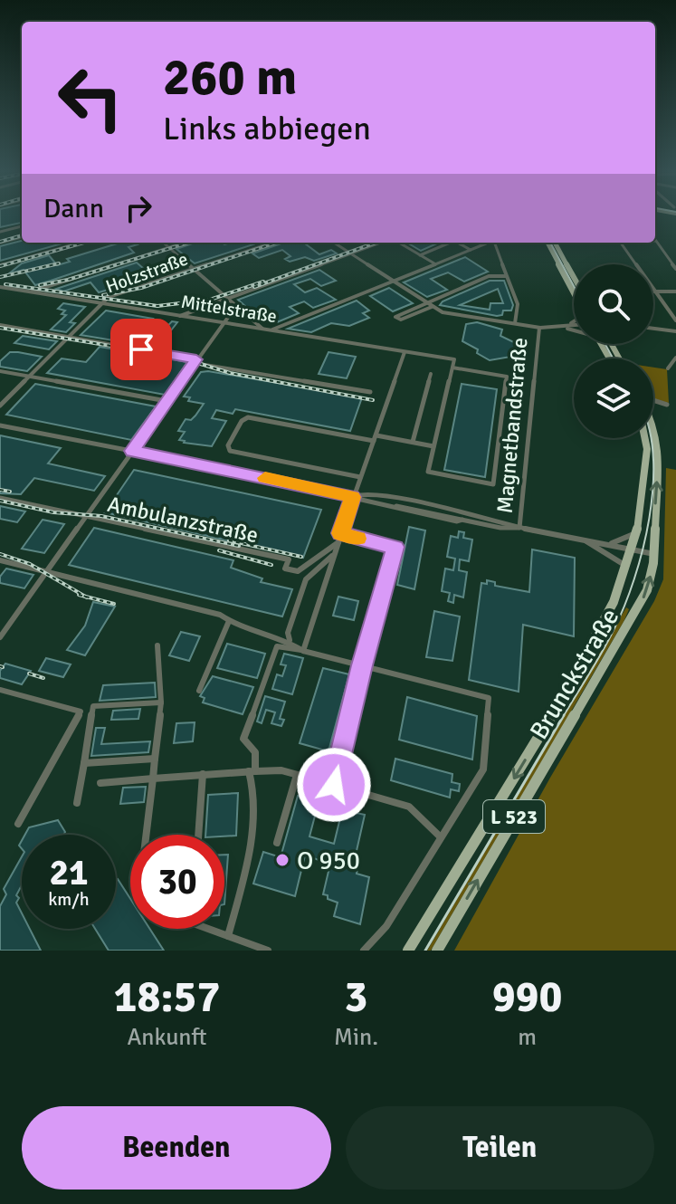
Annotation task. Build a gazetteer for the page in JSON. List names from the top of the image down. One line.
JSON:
{"streets":{"main road":["Brunckstraße","L 523"],"street":["Holzstraße","Mittelstraße","Magnetbandstraße","Ambulanzstraße"]},"crossings":[["Holzstraße","Mittelstraße"]],"places":["O 950"],"page":{"turn":["260 m","Links abbiegen"],"then":"Dann","speed":"21 km/h","limit":"30","eta":["18:57","Ankunft","3","Min.","990","m"],"buttons":["Beenden","Teilen"]}}
